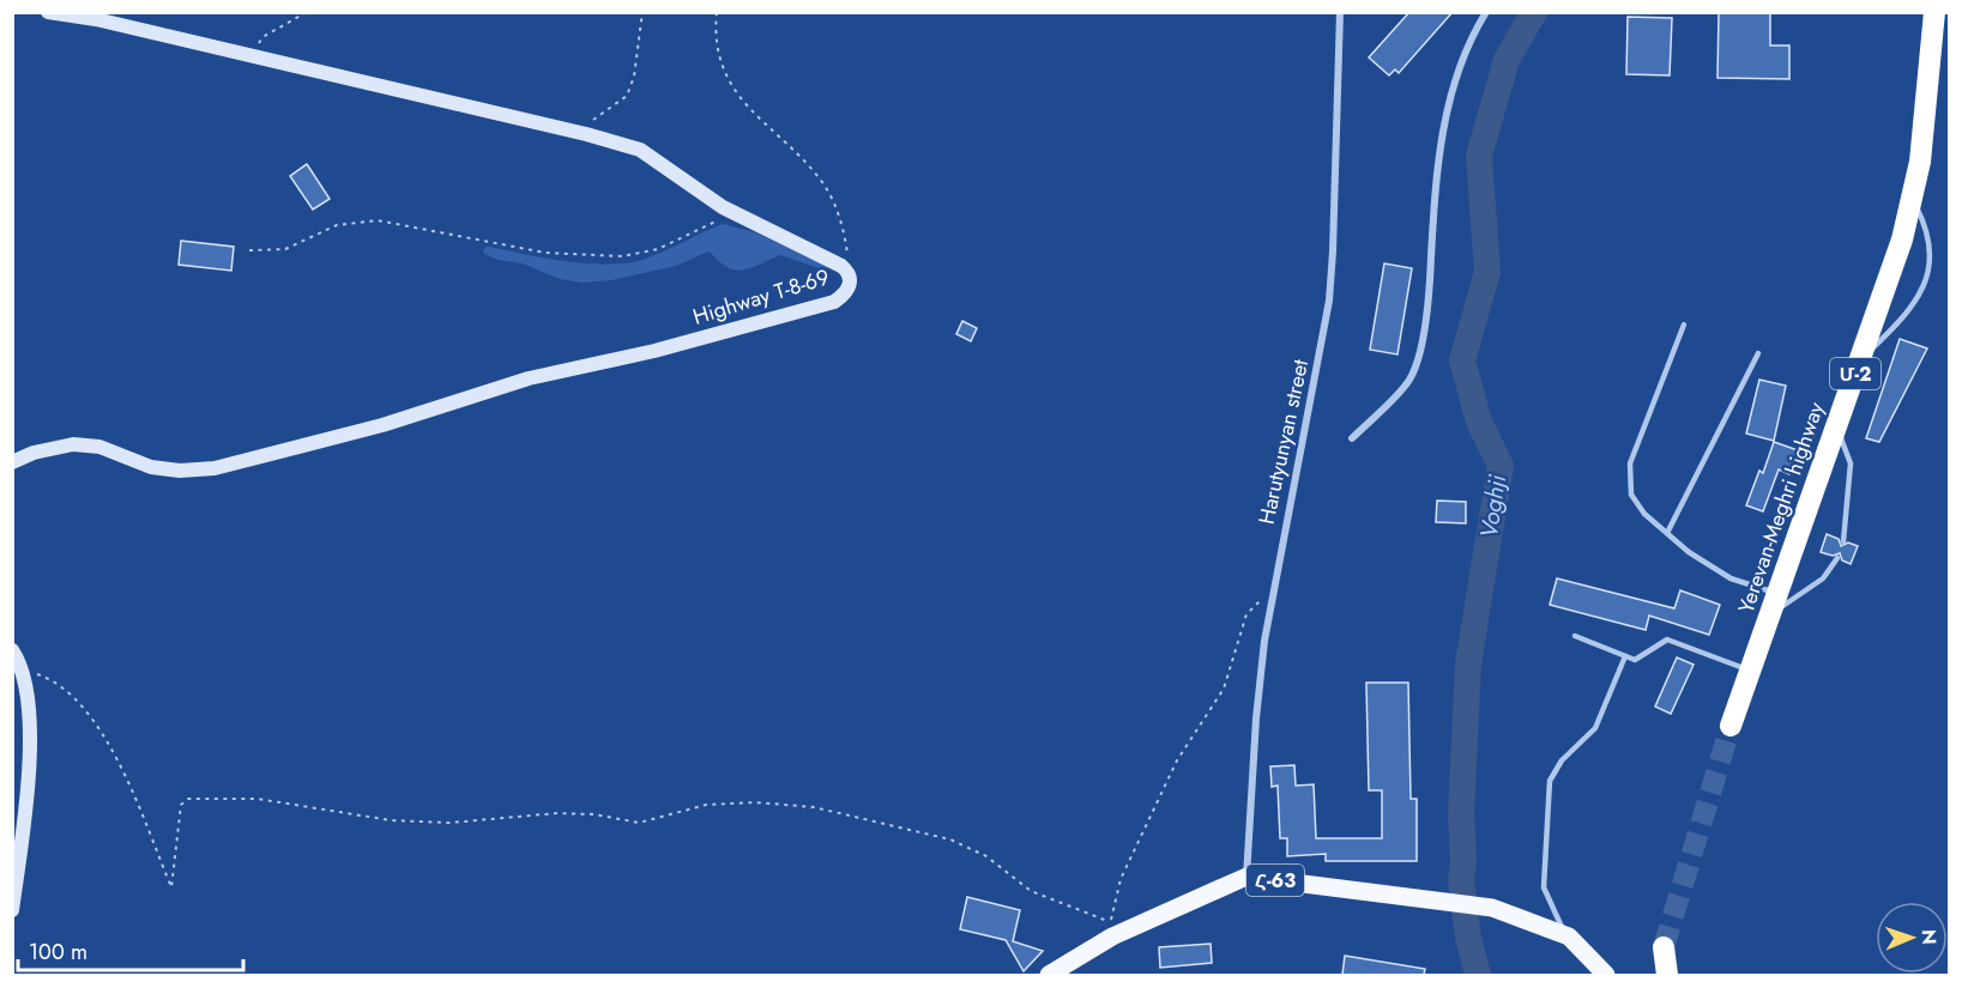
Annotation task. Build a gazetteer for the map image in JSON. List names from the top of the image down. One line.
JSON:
{"streets":{"highway":["Մ-2","Yerevan-Meghri highway"],"main road":["Հ-63"],"street":["Highway T-8-69","Harutyunyan street"]},"crossings":[["Harutyunyan street","Հ-63"]],"water":["Voghji"],"scale_bar":"100 m","north":"right"}
